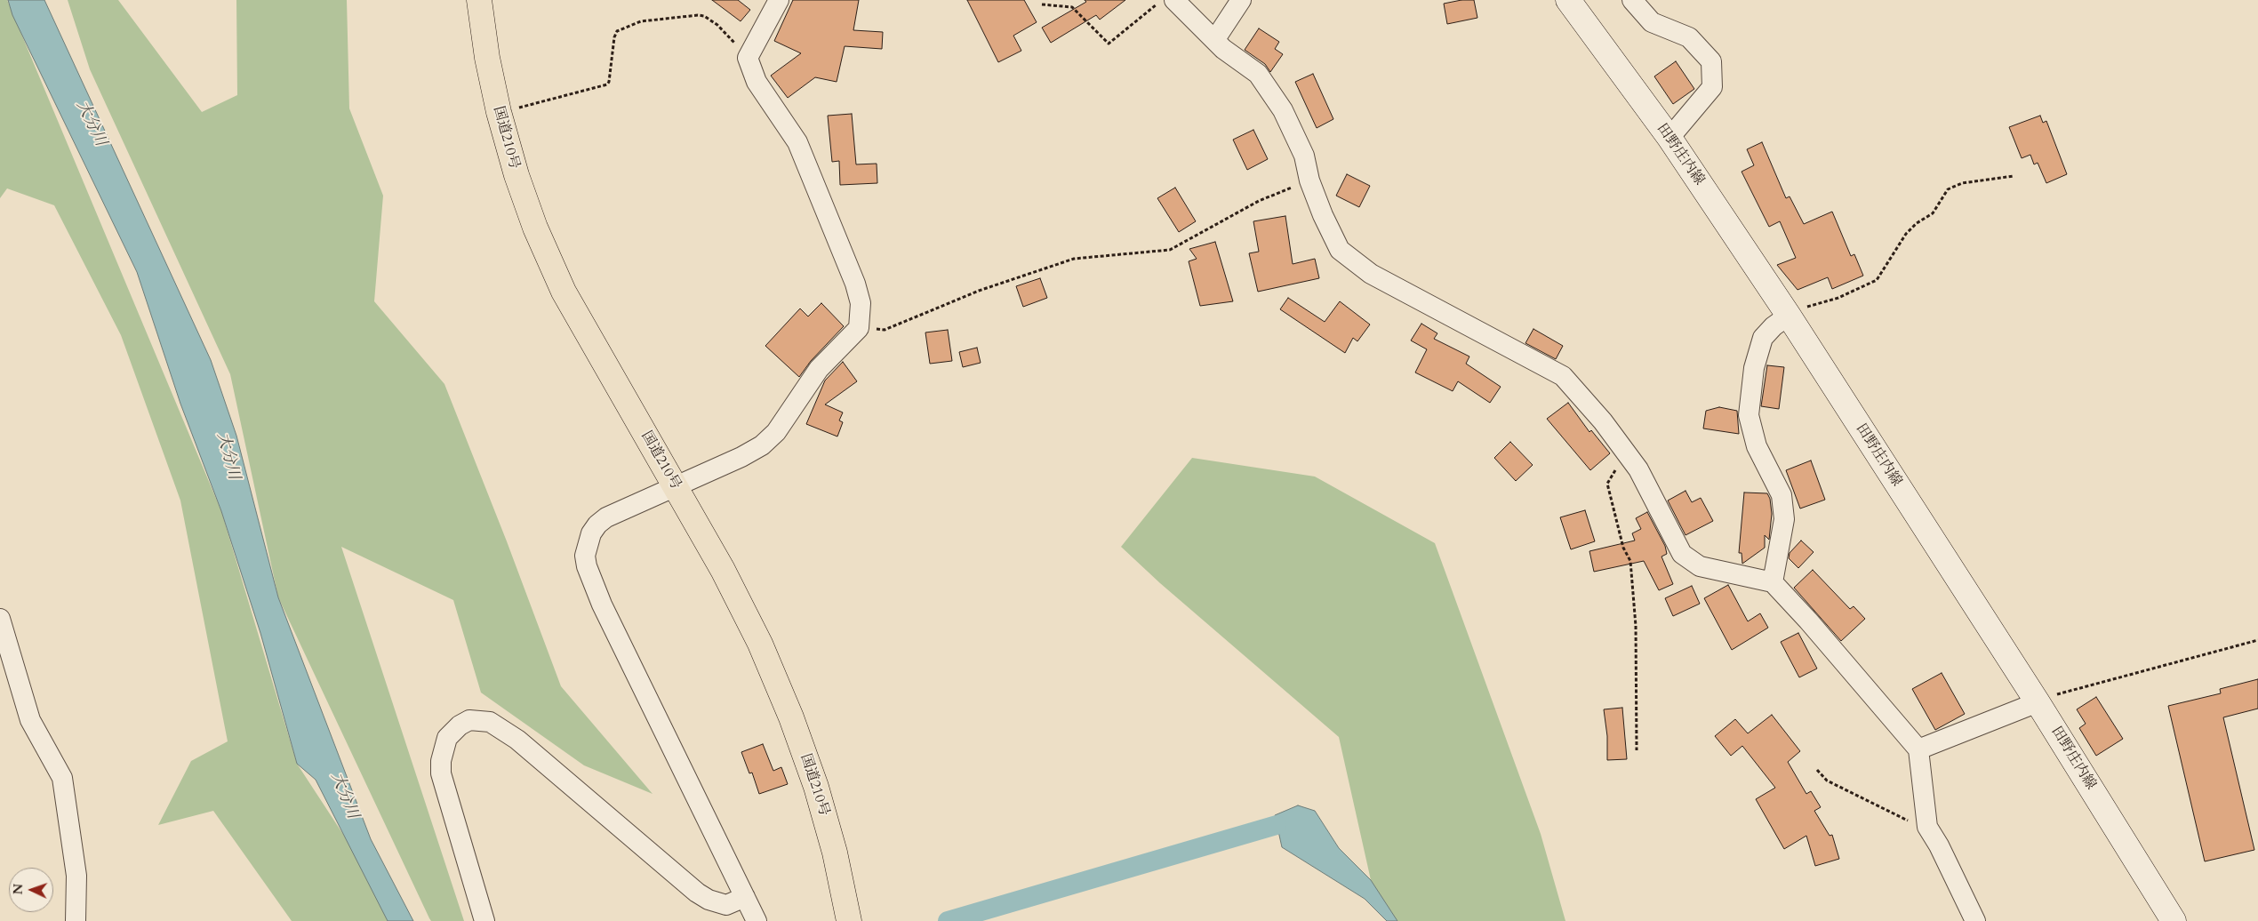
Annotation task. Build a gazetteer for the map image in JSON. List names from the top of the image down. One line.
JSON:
{"streets":{"highway":["国道210号"],"main road":["田野庄内線"]},"water":["大分川"],"north":"left"}
